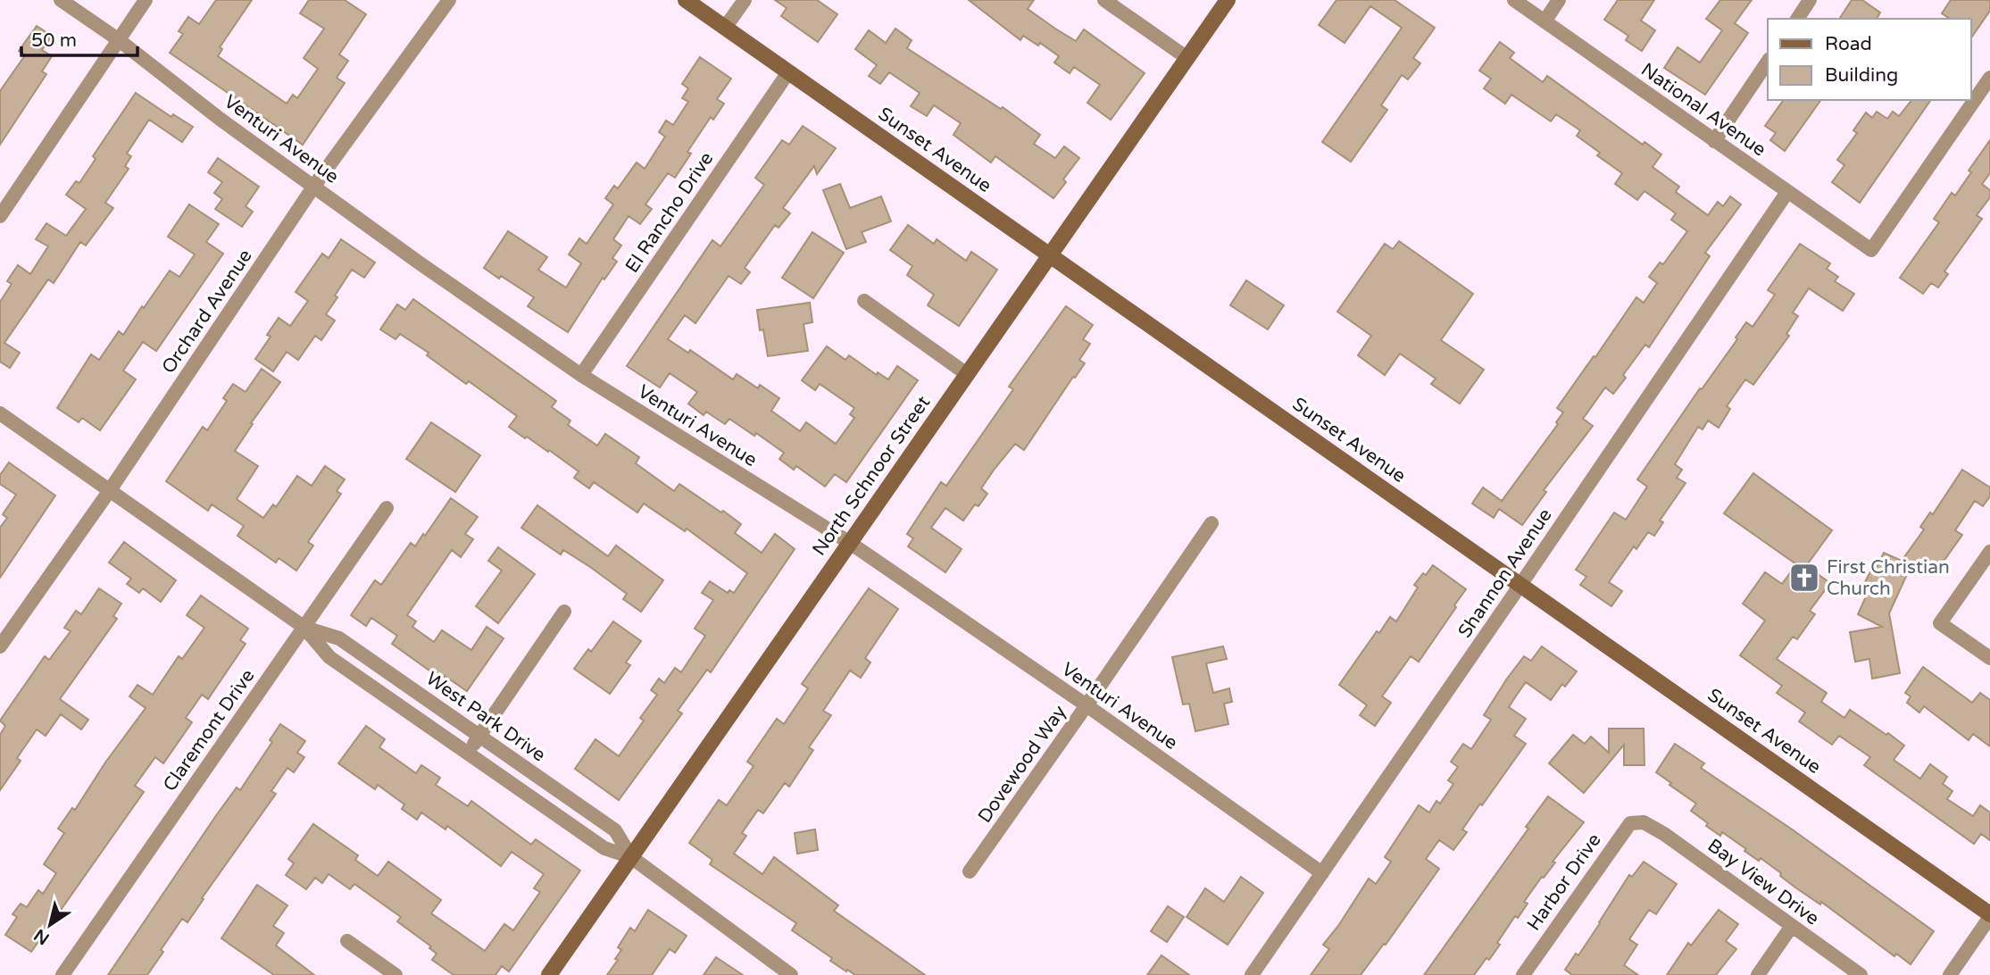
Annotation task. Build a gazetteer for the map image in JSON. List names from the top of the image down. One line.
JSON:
{"streets":{"main road":["Sunset Avenue","North Schnoor Street"],"street":["National Avenue","Venturi Avenue","El Rancho Drive","Orchard Avenue","Shannon Avenue","West Park Drive","Claremont Drive","Dovewood Way","Harbor Drive","Bay View Drive"]},"crossings":[["National Avenue","Shannon Avenue"],["Venturi Avenue","El Rancho Drive"],["Venturi Avenue","Orchard Avenue"],["Venturi Avenue","North Schnoor Street"],["Venturi Avenue","Shannon Avenue"],["Venturi Avenue","Dovewood Way"],["Sunset Avenue","El Rancho Drive"],["Sunset Avenue","North Schnoor Street"],["Sunset Avenue","Shannon Avenue"],["Orchard Avenue","West Park Drive"],["North Schnoor Street","West Park Drive"],["West Park Drive","Claremont Drive"],["Harbor Drive","Bay View Drive"]],"places":{"church":["First Christian Church"]},"legend":["Road","Building"],"scale_bar":"50 m","north":"bottom left"}
